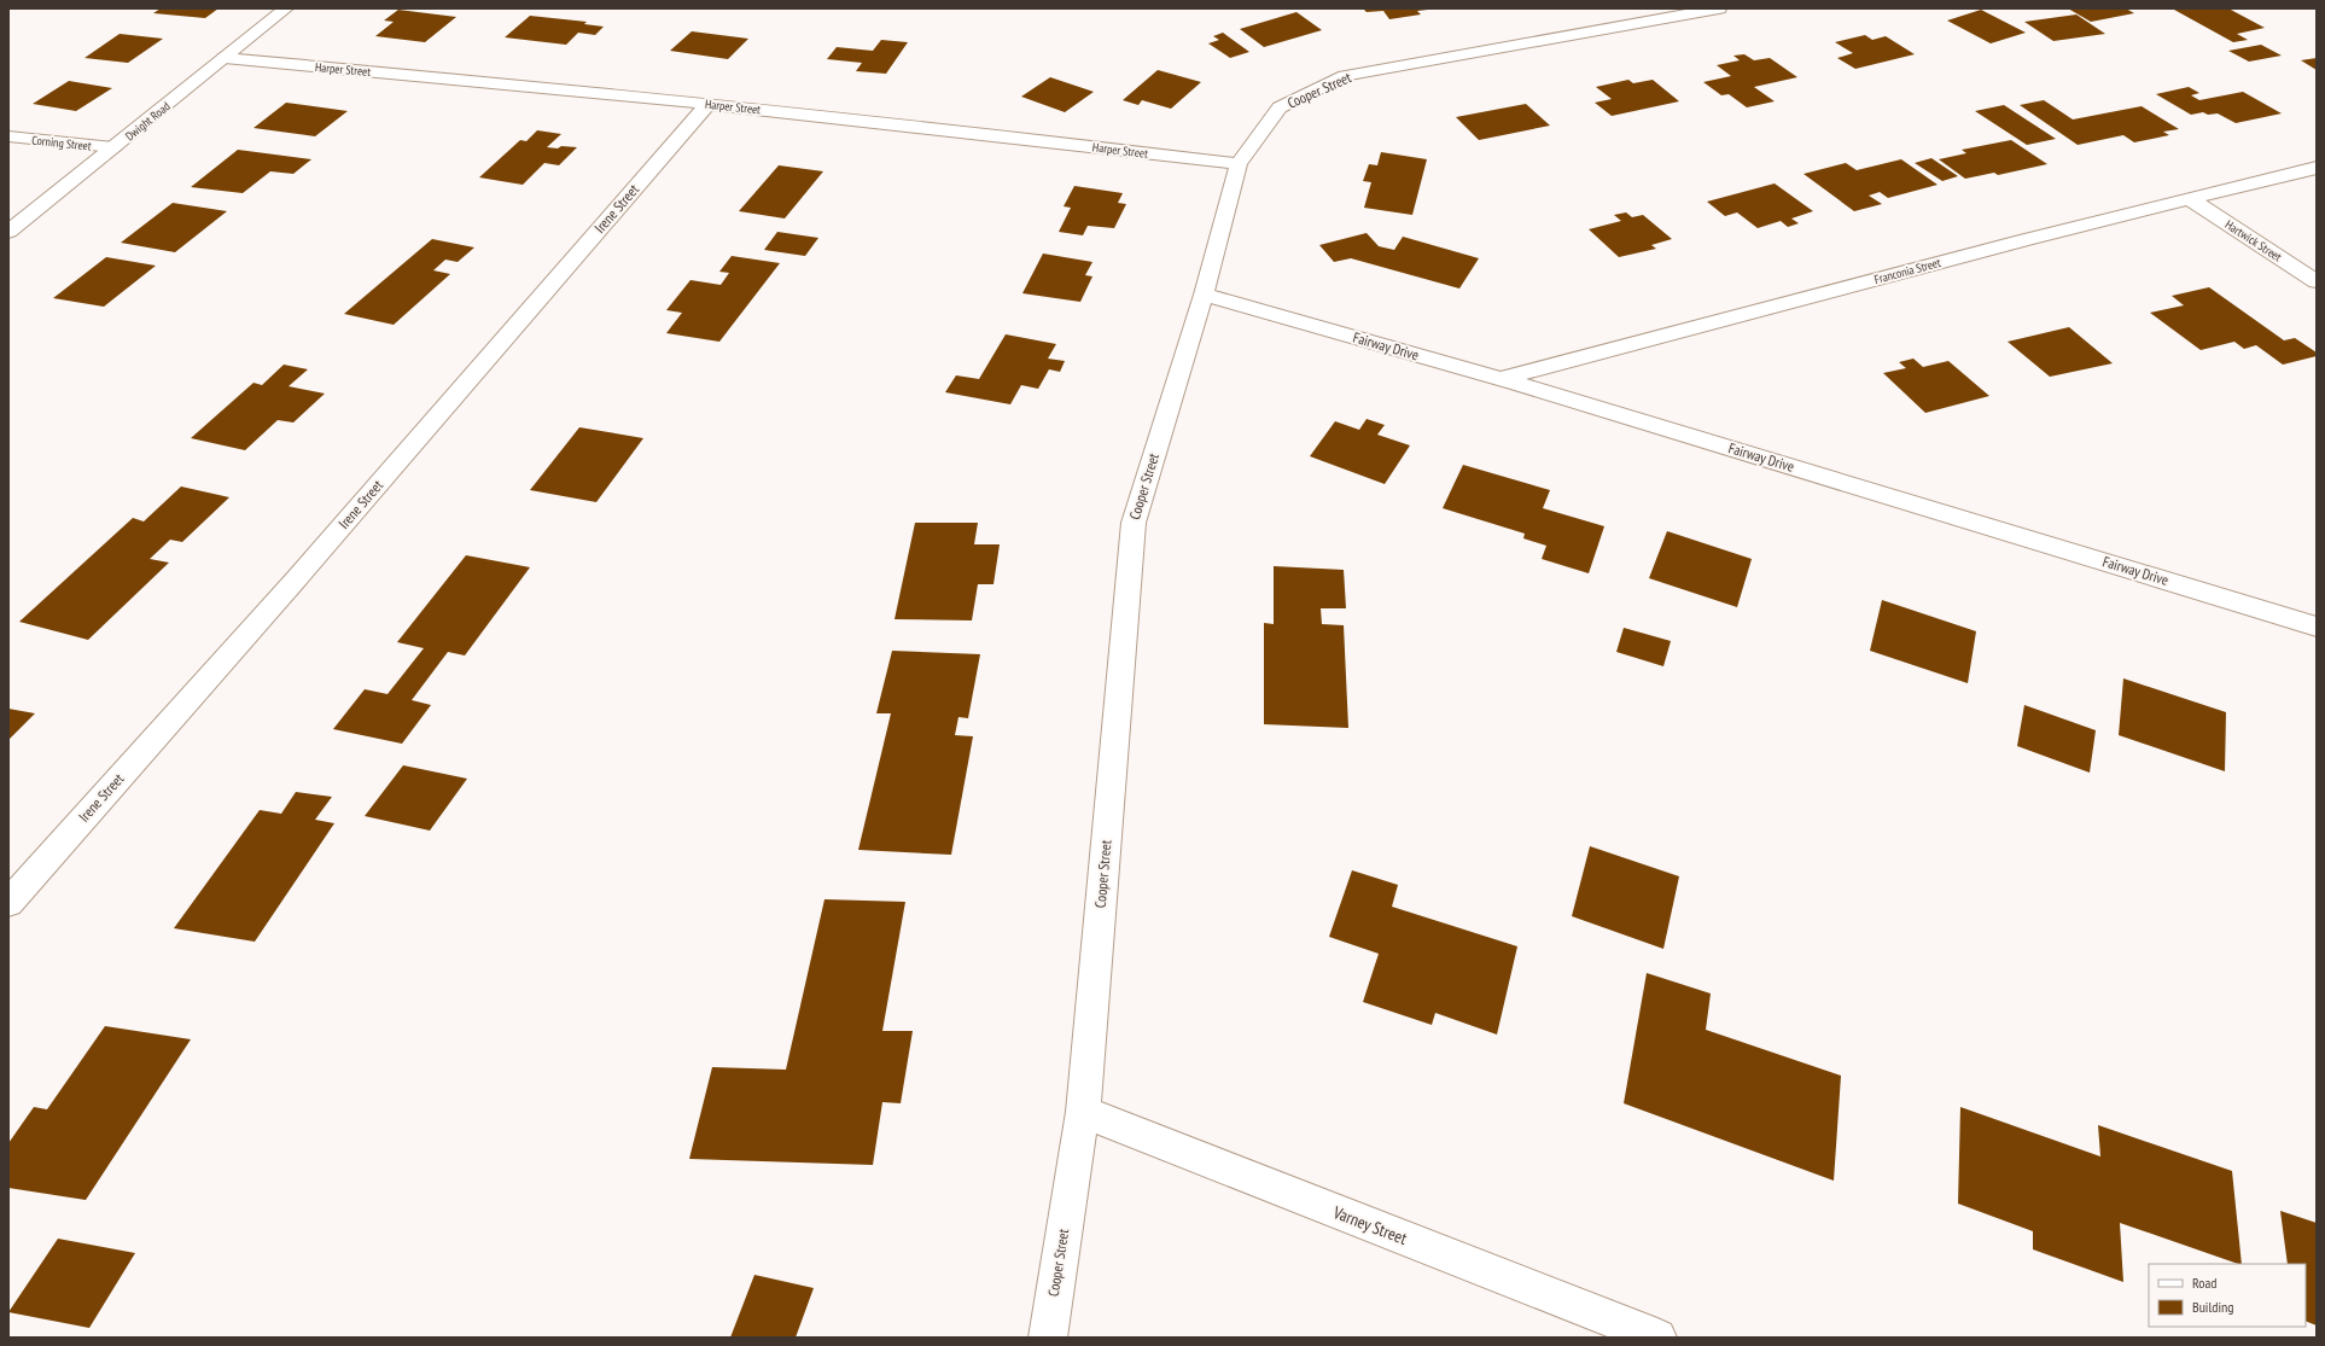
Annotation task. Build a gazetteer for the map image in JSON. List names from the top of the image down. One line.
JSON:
{"streets":{"street":["Harper Street","Cooper Street","Dwight Road","Corning Street","Irene Street","Hartwick Street","Franconia Street","Fairway Drive","Varney Street"]},"crossings":[["Harper Street","Cooper Street"],["Harper Street","Dwight Road"],["Harper Street","Irene Street"],["Cooper Street","Fairway Drive"],["Cooper Street","Varney Street"],["Dwight Road","Corning Street"],["Hartwick Street","Franconia Street"],["Franconia Street","Fairway Drive"]],"legend":["Road","Building"]}
